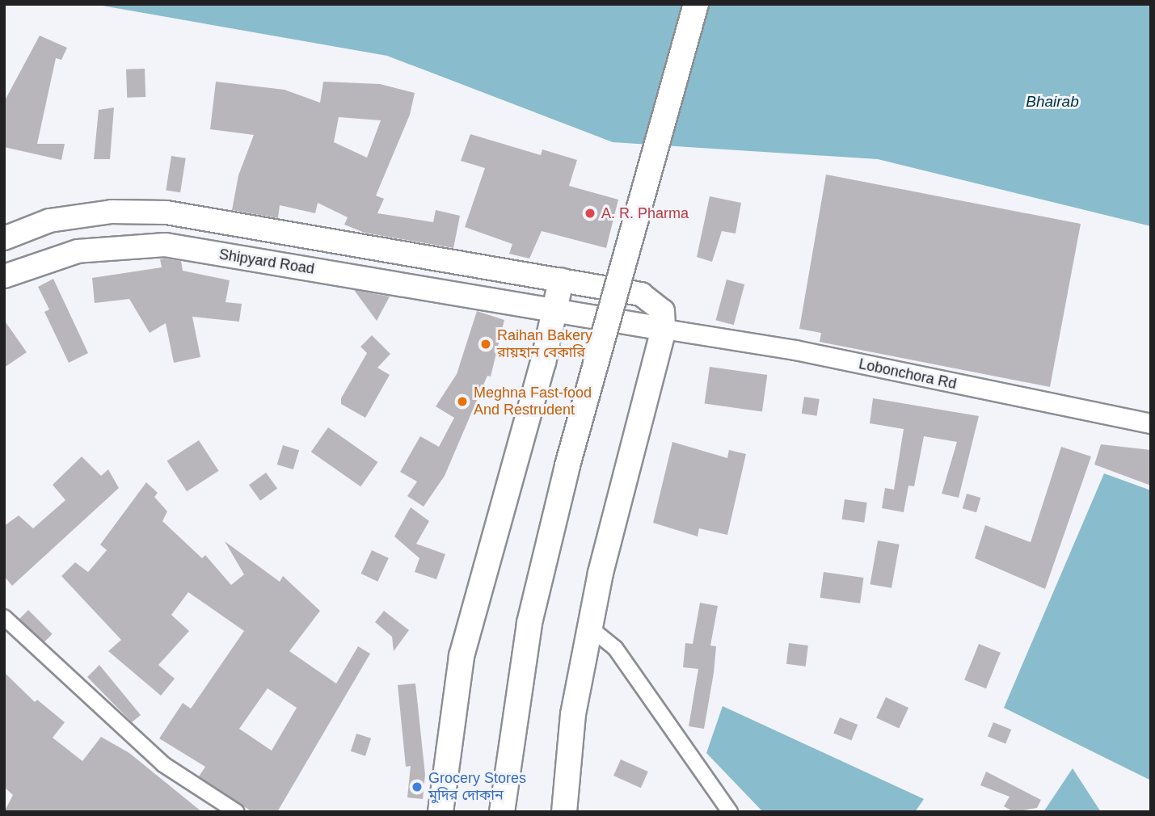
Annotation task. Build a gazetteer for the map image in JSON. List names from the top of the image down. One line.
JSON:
{"streets":{"main road":["Shipyard Road"],"street":["Lobonchora Rd"]},"crossings":[["Shipyard Road","Lobonchora Rd"]],"water":["Bhairab"],"places":["A. R. Pharma","Raihan Bakery রায়হান বেকারি","Meghna Fast-food And Restrudent","Grocery Stores মুদির দোকান"]}
